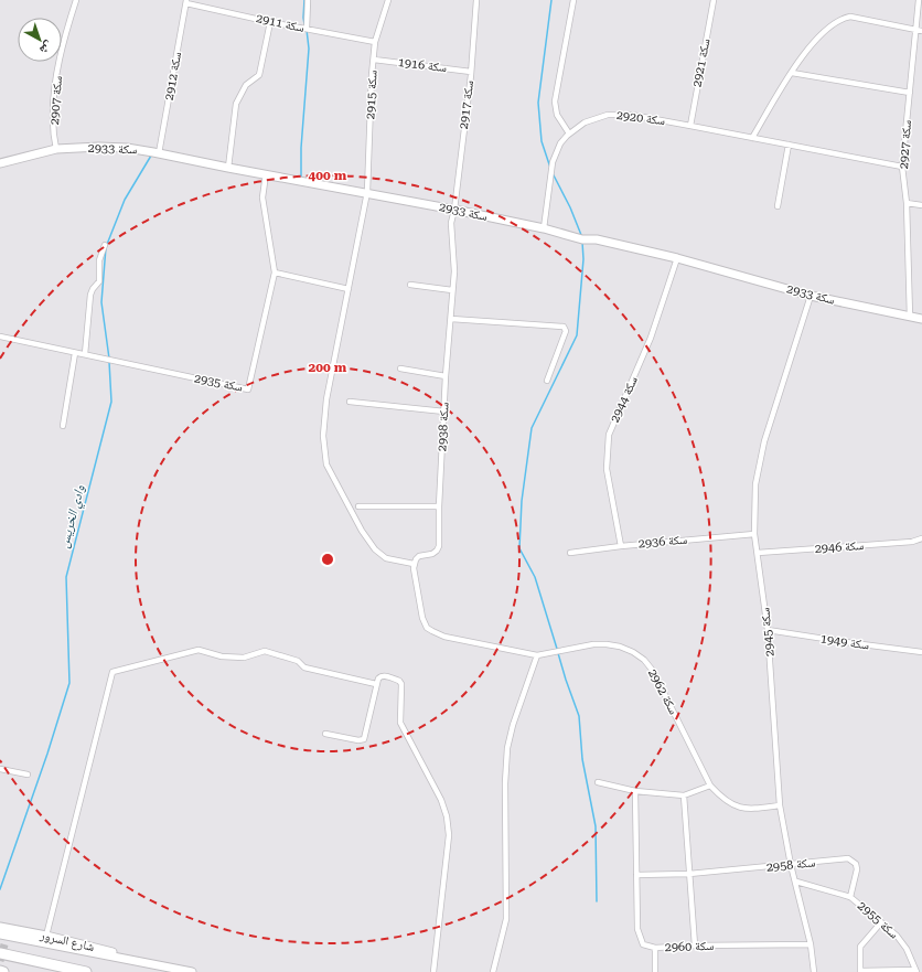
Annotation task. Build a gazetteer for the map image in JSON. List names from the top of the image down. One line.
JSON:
{"streets":{"street":["سكة 2911","سكة 2921","سكة 1916","سكة 2912","سكة 2915","سكة 2907","سكة 2917","سكة 2920","سكة 2927","سكة 2933","سكة 2935","سكة 2944","سكة 2938","سكة 2936","سكة 2946","سكة 2945","سكة 1949","سكة 2962","سكة 2958","سكة 2955","شارع السرور","سكة 2960"]},"crossings":[["سكة 2911","سكة 2912"],["سكة 2911","سكة 2915"],["سكة 2921","سكة 2920"],["سكة 1916","سكة 2915"],["سكة 1916","سكة 2917"],["سكة 2912","سكة 2933"],["سكة 2915","سكة 2933"],["سكة 2915","سكة 2938"],["سكة 2915","سكة 2962"],["سكة 2907","سكة 2933"],["سكة 2917","سكة 2933"],["سكة 2917","سكة 2938"],["سكة 2920","سكة 2927"],["سكة 2920","سكة 2933"],["سكة 2927","سكة 2933"],["سكة 2933","سكة 2935"],["سكة 2933","سكة 2944"],["سكة 2933","سكة 2938"],["سكة 2933","سكة 2945"],["سكة 2944","سكة 2936"],["سكة 2938","سكة 2962"],["سكة 2936","سكة 2945"],["سكة 2946","سكة 2945"],["سكة 2945","سكة 1949"],["سكة 2945","سكة 2962"],["سكة 2945","سكة 2958"],["سكة 2945","سكة 2955"],["سكة 2945","سكة 2960"],["سكة 2958","سكة 2955"],["سكة 2958","سكة 2960"]],"water":["وادي الخريس"],"north":"bottom right","rings":["400 m","200 m"]}
